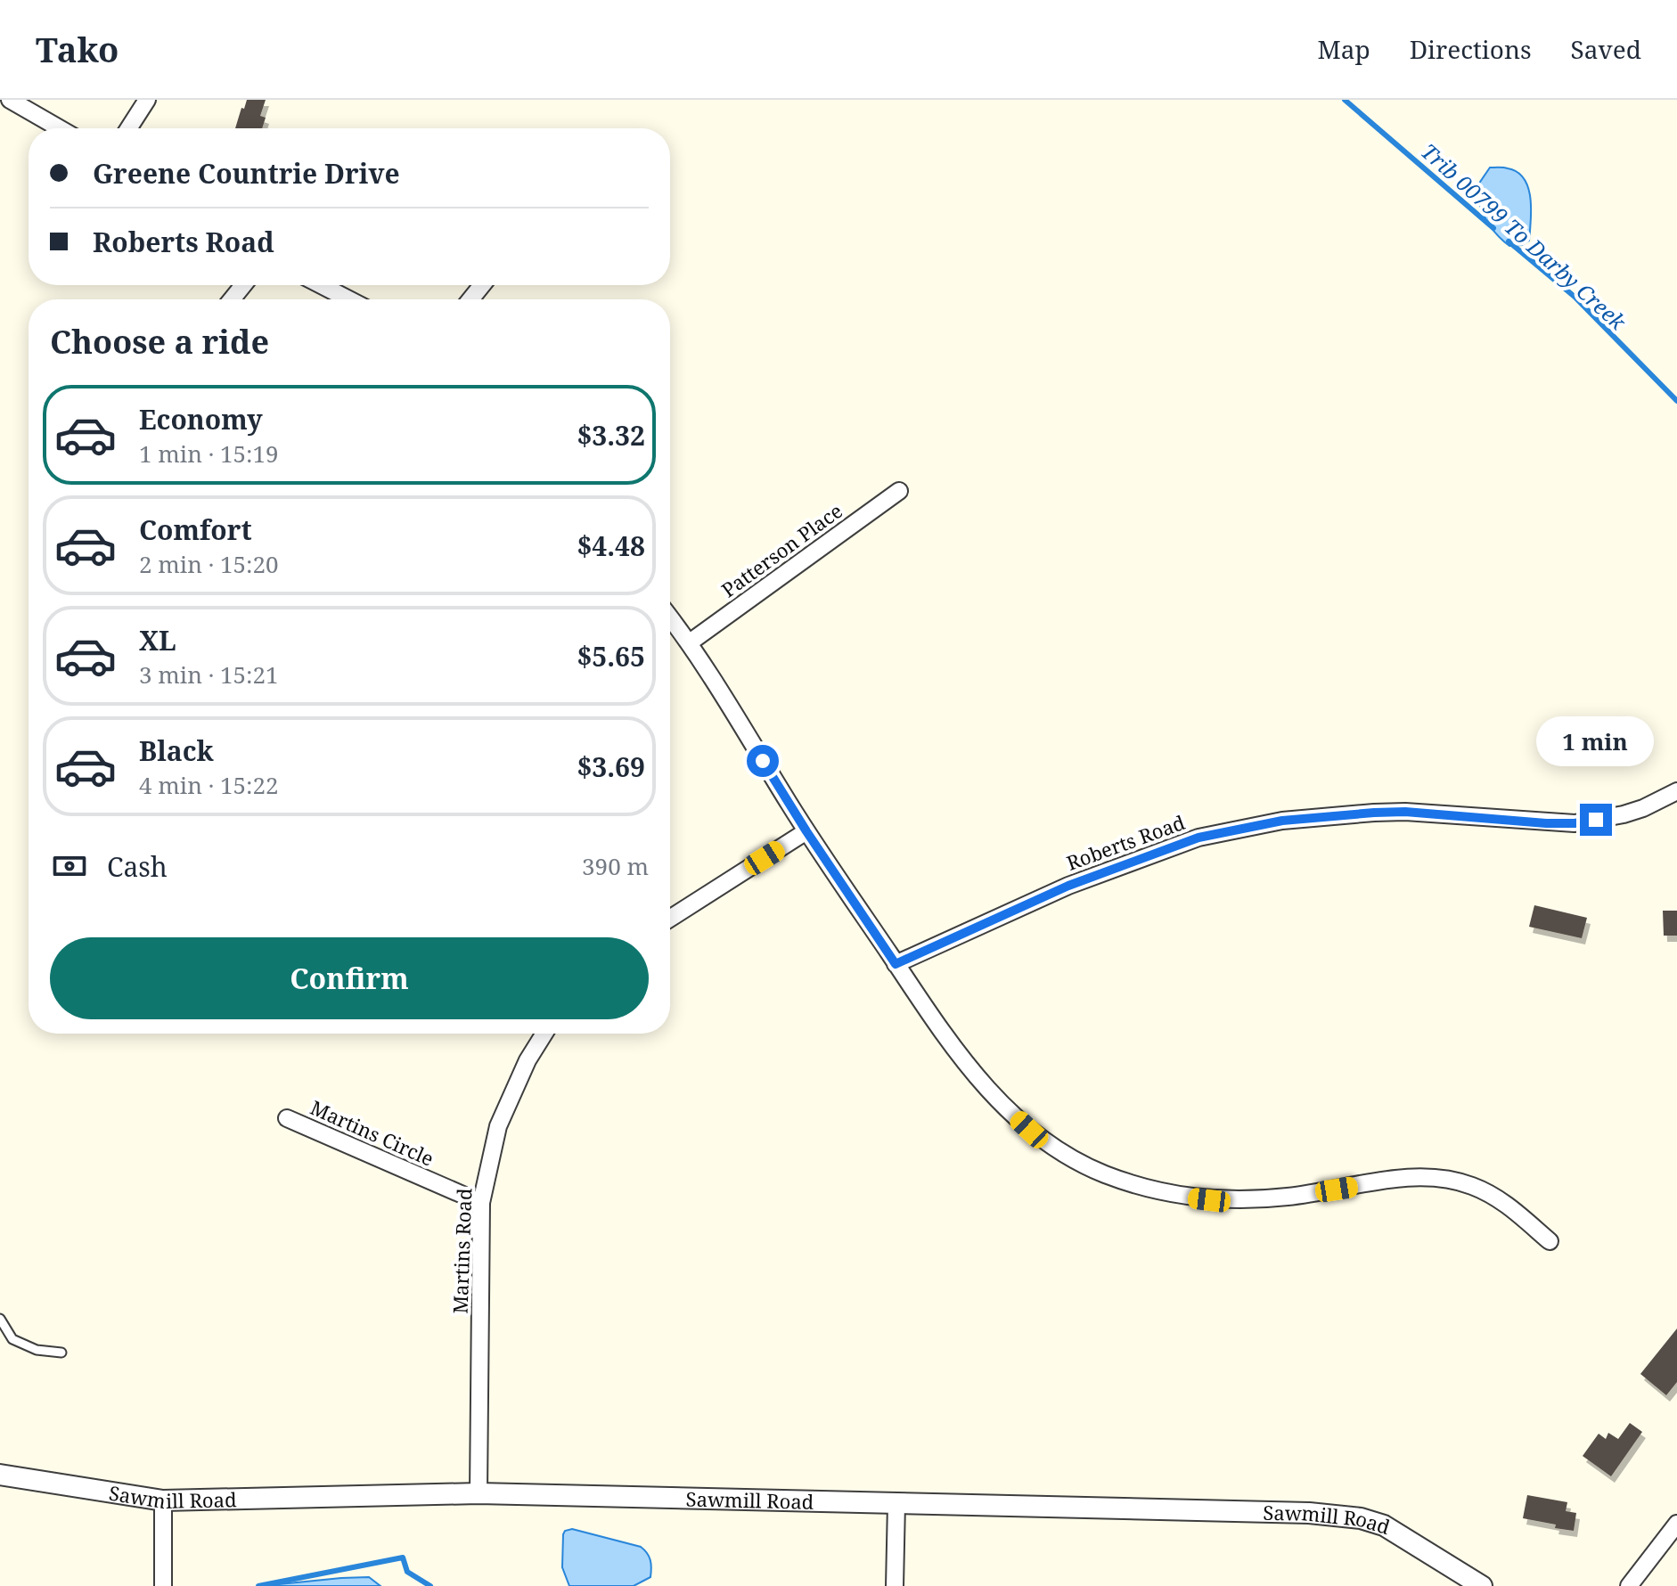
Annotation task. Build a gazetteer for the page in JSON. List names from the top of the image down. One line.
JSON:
{"streets":{"street":["Patterson Place","Roberts Road","Martins Circle","Martins Road","Sawmill Road"]},"crossings":[["Martins Circle","Martins Road"],["Martins Road","Sawmill Road"]],"water":["Trib 00799 To Darby Creek"],"page":{"header":"Tako","nav":["Map","Directions","Saved"],"banner":["Greene Countrie Drive","Roberts Road"],"heading":"Choose a ride","list":[{"name":"Economy","note":"1 min · 15:19","value":"$3.32"},{"name":"Comfort","note":"2 min · 15:20","value":"$4.48"},{"name":"XL","note":"3 min · 15:21","value":"$5.65"},{"name":"Black","note":"4 min · 15:22","value":"$3.69"}],"bubble":"1 min","pay":["Cash","390 m"],"buttons":"Confirm"}}
